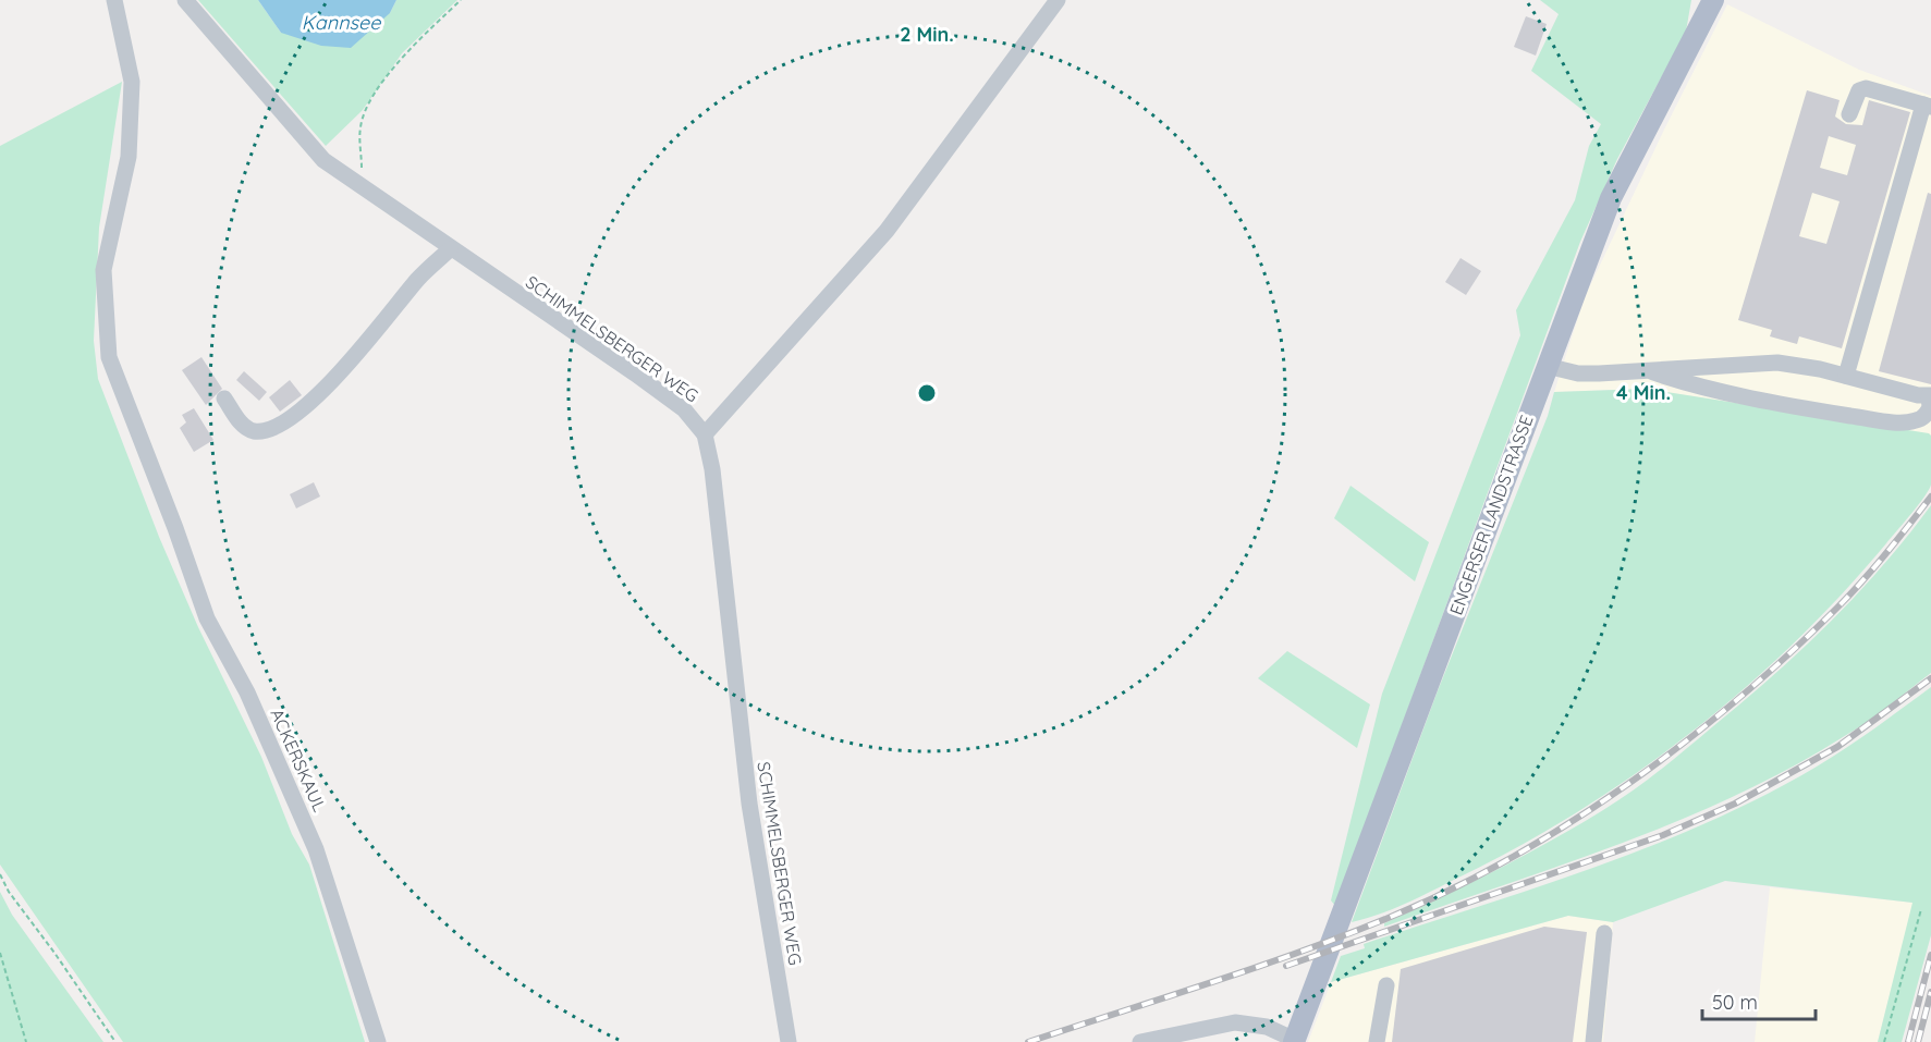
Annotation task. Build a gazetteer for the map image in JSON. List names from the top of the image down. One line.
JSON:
{"streets":{"main road":["ENGERSER LANDSTRASSE"],"lane":["SCHIMMELSBERGER WEG","ACKERSKAUL"]},"water":["Kannsee"],"scale_bar":"50 m","rings":["2 Min.","4 Min."]}
